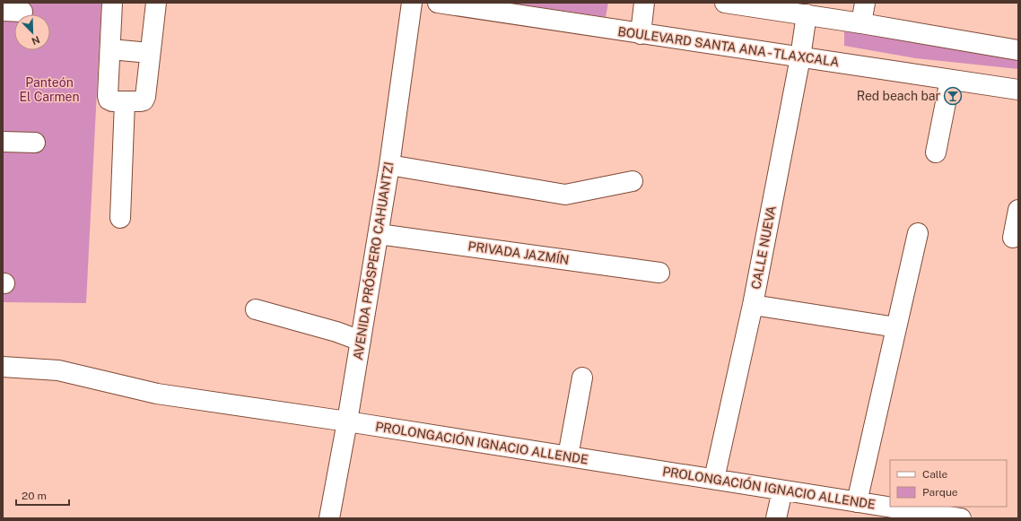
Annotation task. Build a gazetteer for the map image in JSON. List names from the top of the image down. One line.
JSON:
{"streets":{"street":["BOULEVARD SANTA ANA - TLAXCALA","CALLE NUEVA","PRIVADA JAZMÍN","AVENIDA PRÓSPERO CAHUANTZI","PROLONGACIÓN IGNACIO ALLENDE"]},"crossings":[["BOULEVARD SANTA ANA - TLAXCALA","CALLE NUEVA"],["CALLE NUEVA","PROLONGACIÓN IGNACIO ALLENDE"],["PRIVADA JAZMÍN","AVENIDA PRÓSPERO CAHUANTZI"],["AVENIDA PRÓSPERO CAHUANTZI","PROLONGACIÓN IGNACIO ALLENDE"]],"parks":["Panteón El Carmen"],"places":{"bar":["Red beach bar"]},"legend":["Calle","Parque"],"scale_bar":"20 m","north":"bottom right"}
